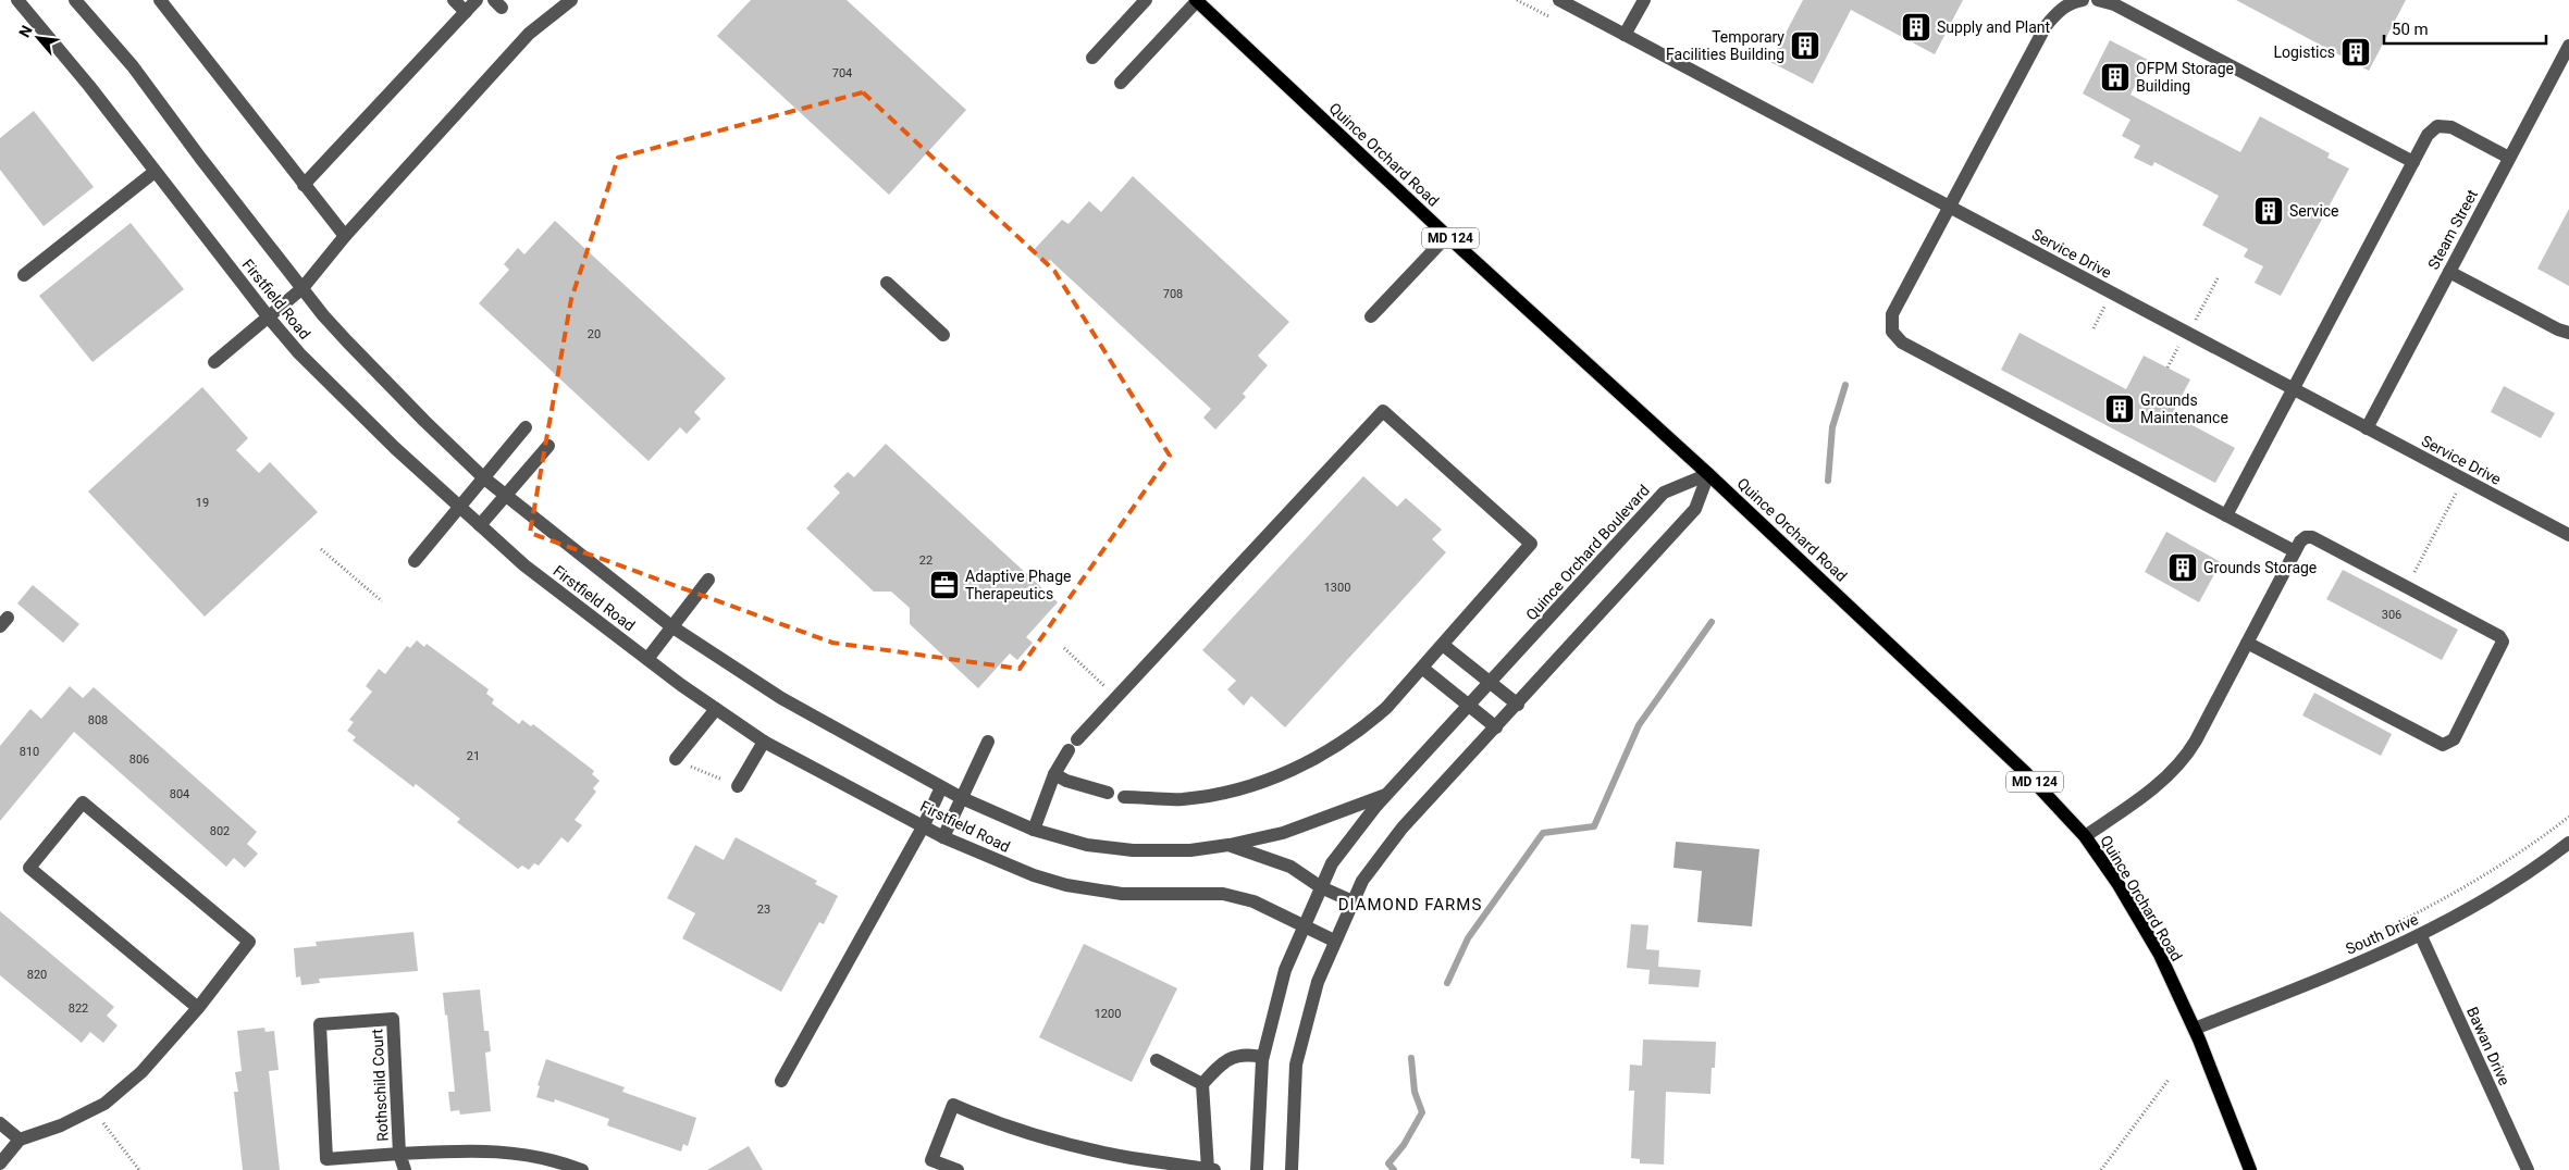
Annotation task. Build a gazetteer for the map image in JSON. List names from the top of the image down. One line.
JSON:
{"streets":{"main road":["Quince Orchard Road","MD 124"],"street":["Steam Street","Service Drive","Firstfield Road","Quince Orchard Boulevard","South Drive","Bawan Drive","Rothschild Court"]},"crossings":[["Quince Orchard Road","Quince Orchard Boulevard"],["Quince Orchard Road","South Drive"],["Steam Street","Service Drive"],["Firstfield Road","Quince Orchard Boulevard"],["South Drive","Bawan Drive"]],"districts":["DIAMOND FARMS"],"places":{"building":["Supply and Plant","Temporary Facilities Building","Logistics","OFPM Storage Building","Service","Grounds Maintenance","Grounds Storage"],"office":["Adaptive Phage Therapeutics"]},"house_numbers":["704","708","20","19","22","1300","306","808","810","21","806","804","802","23","820","822","1200"],"scale_bar":"50 m","north":"top left"}
